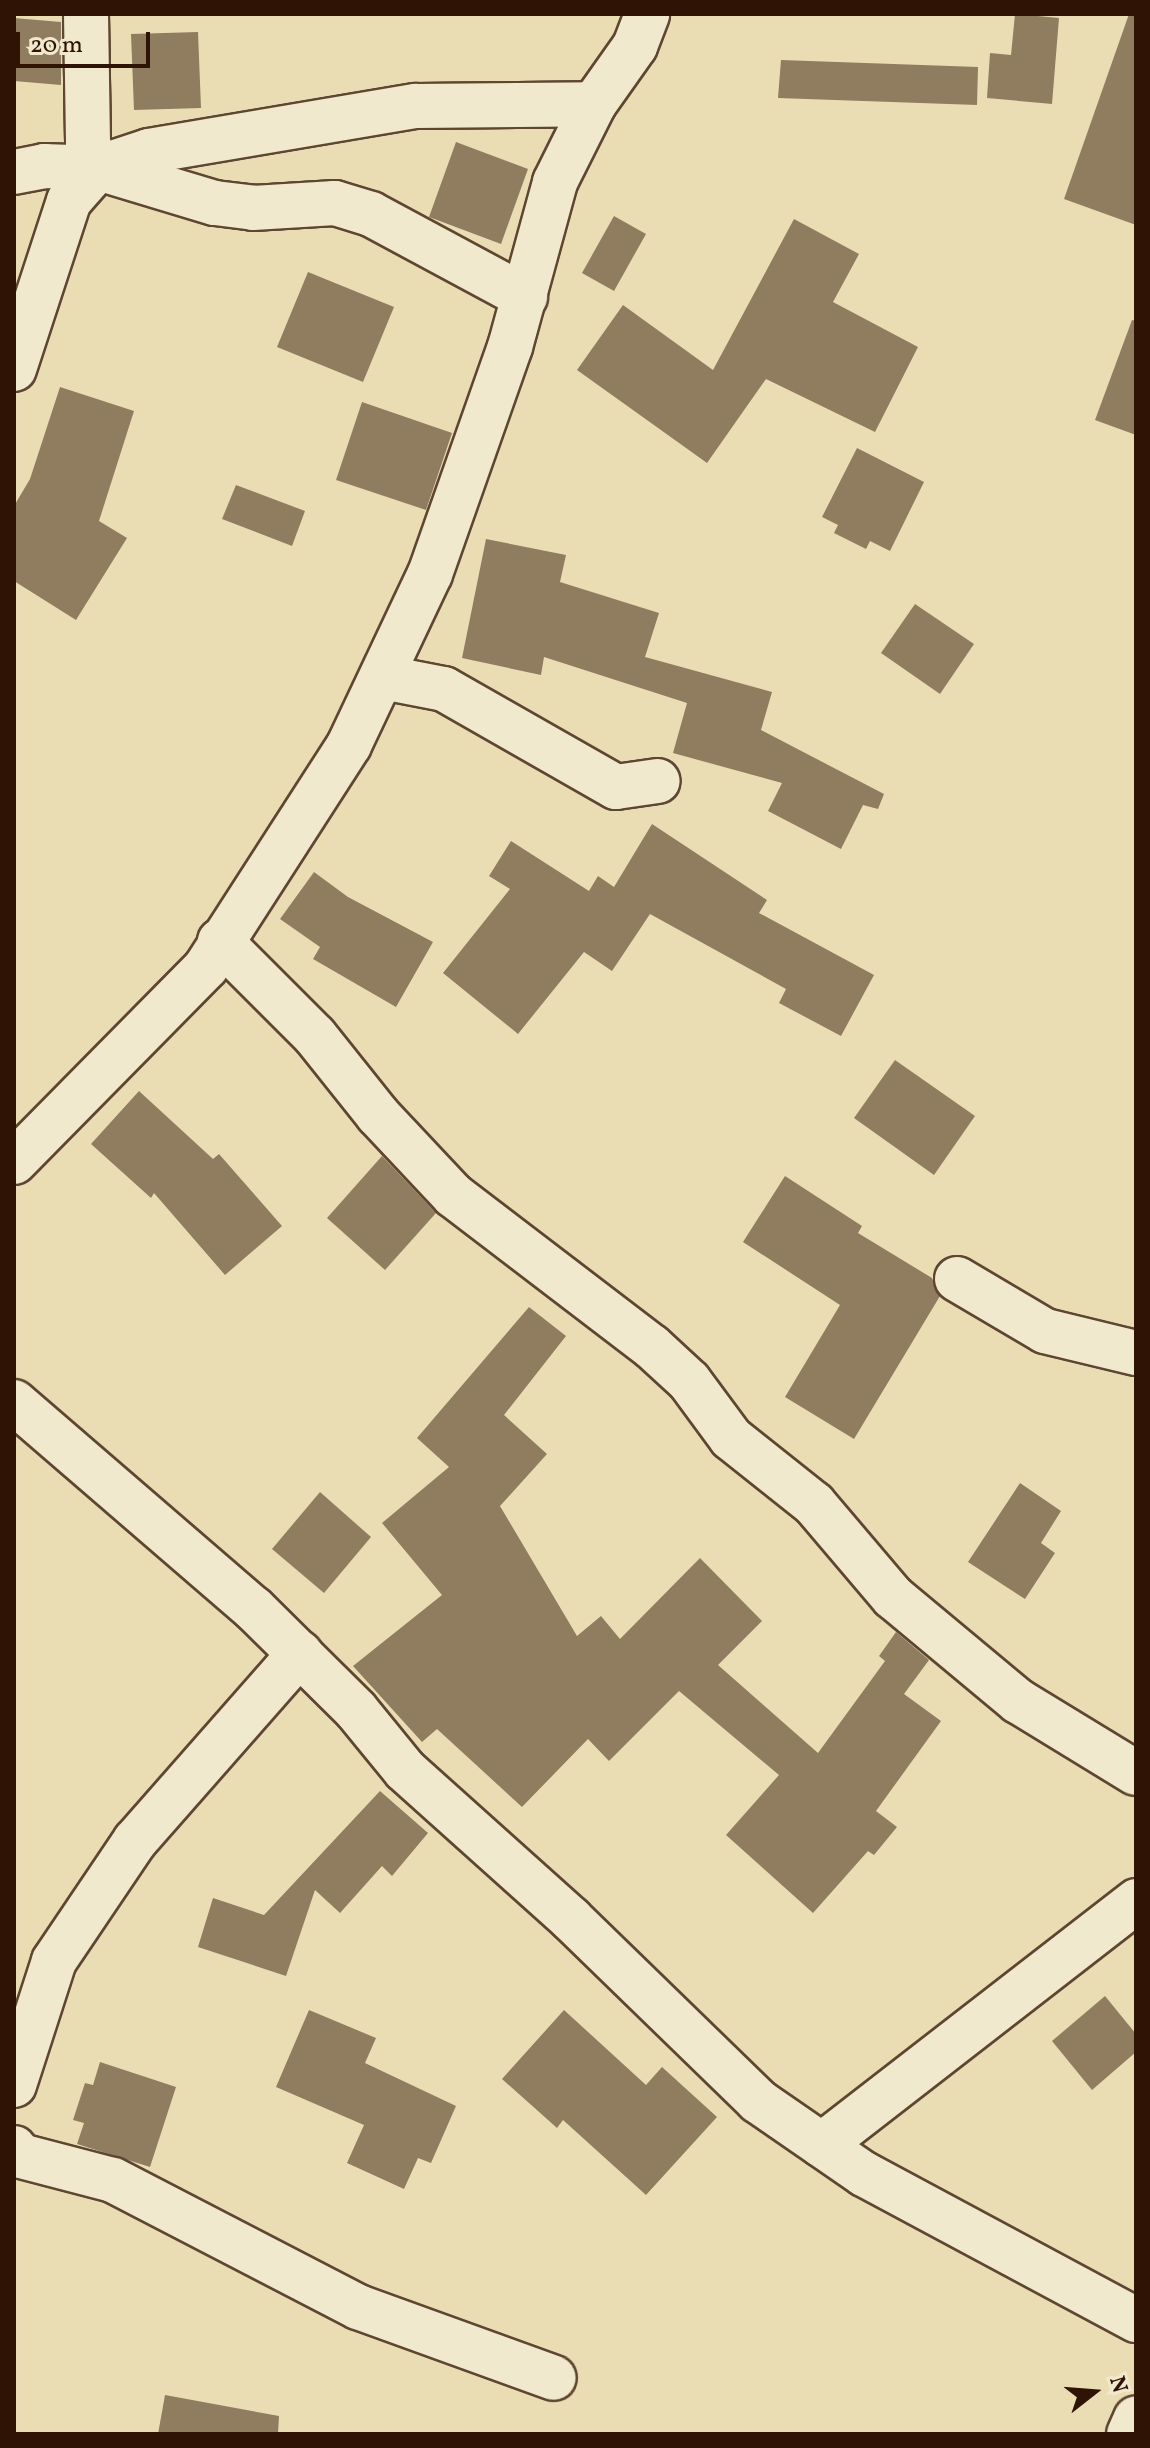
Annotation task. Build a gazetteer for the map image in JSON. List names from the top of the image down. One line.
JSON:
{"scale_bar":"20 m","north":"right"}
